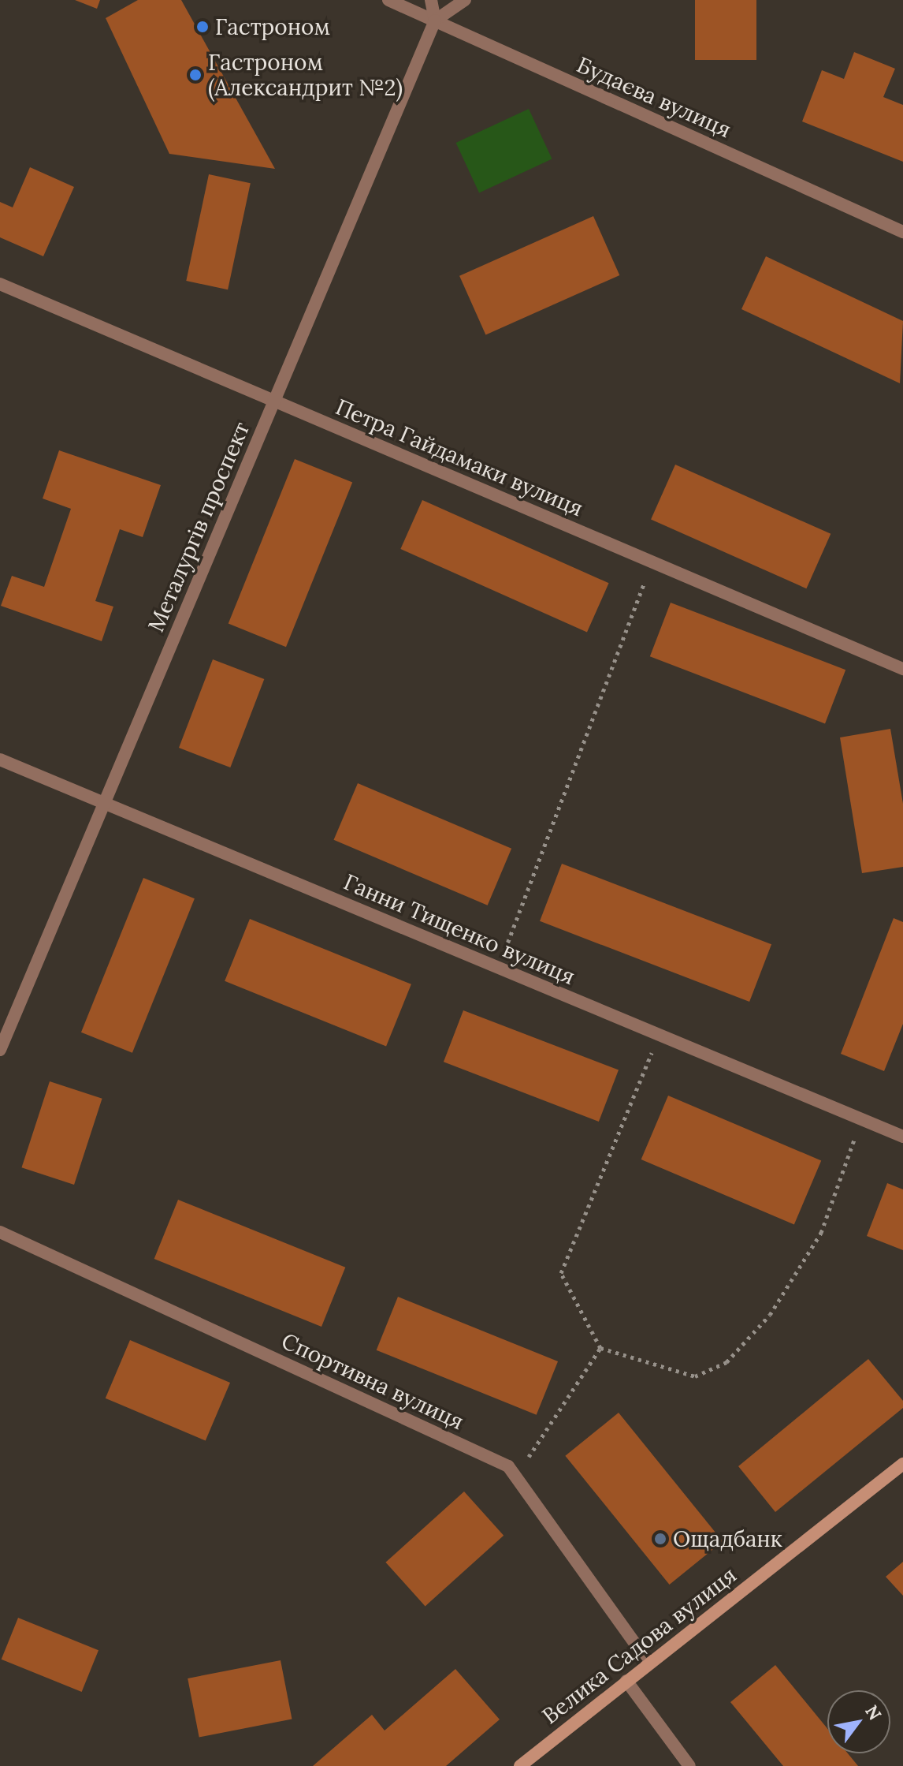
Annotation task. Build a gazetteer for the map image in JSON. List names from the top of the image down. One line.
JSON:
{"streets":{"street":["Будаєва вулиця","Петра Гайдамаки вулиця","Металургів проспект","Ганни Тищенко вулиця","Спортивна вулиця","Велика Садова вулиця"]},"crossings":[["Будаєва вулиця","Металургів проспект"],["Петра Гайдамаки вулиця","Металургів проспект"],["Металургів проспект","Ганни Тищенко вулиця"],["Спортивна вулиця","Велика Садова вулиця"]],"places":["Гастроном","Гастроном (Александрит №2)","Ощадбанк"],"north":"top right"}
